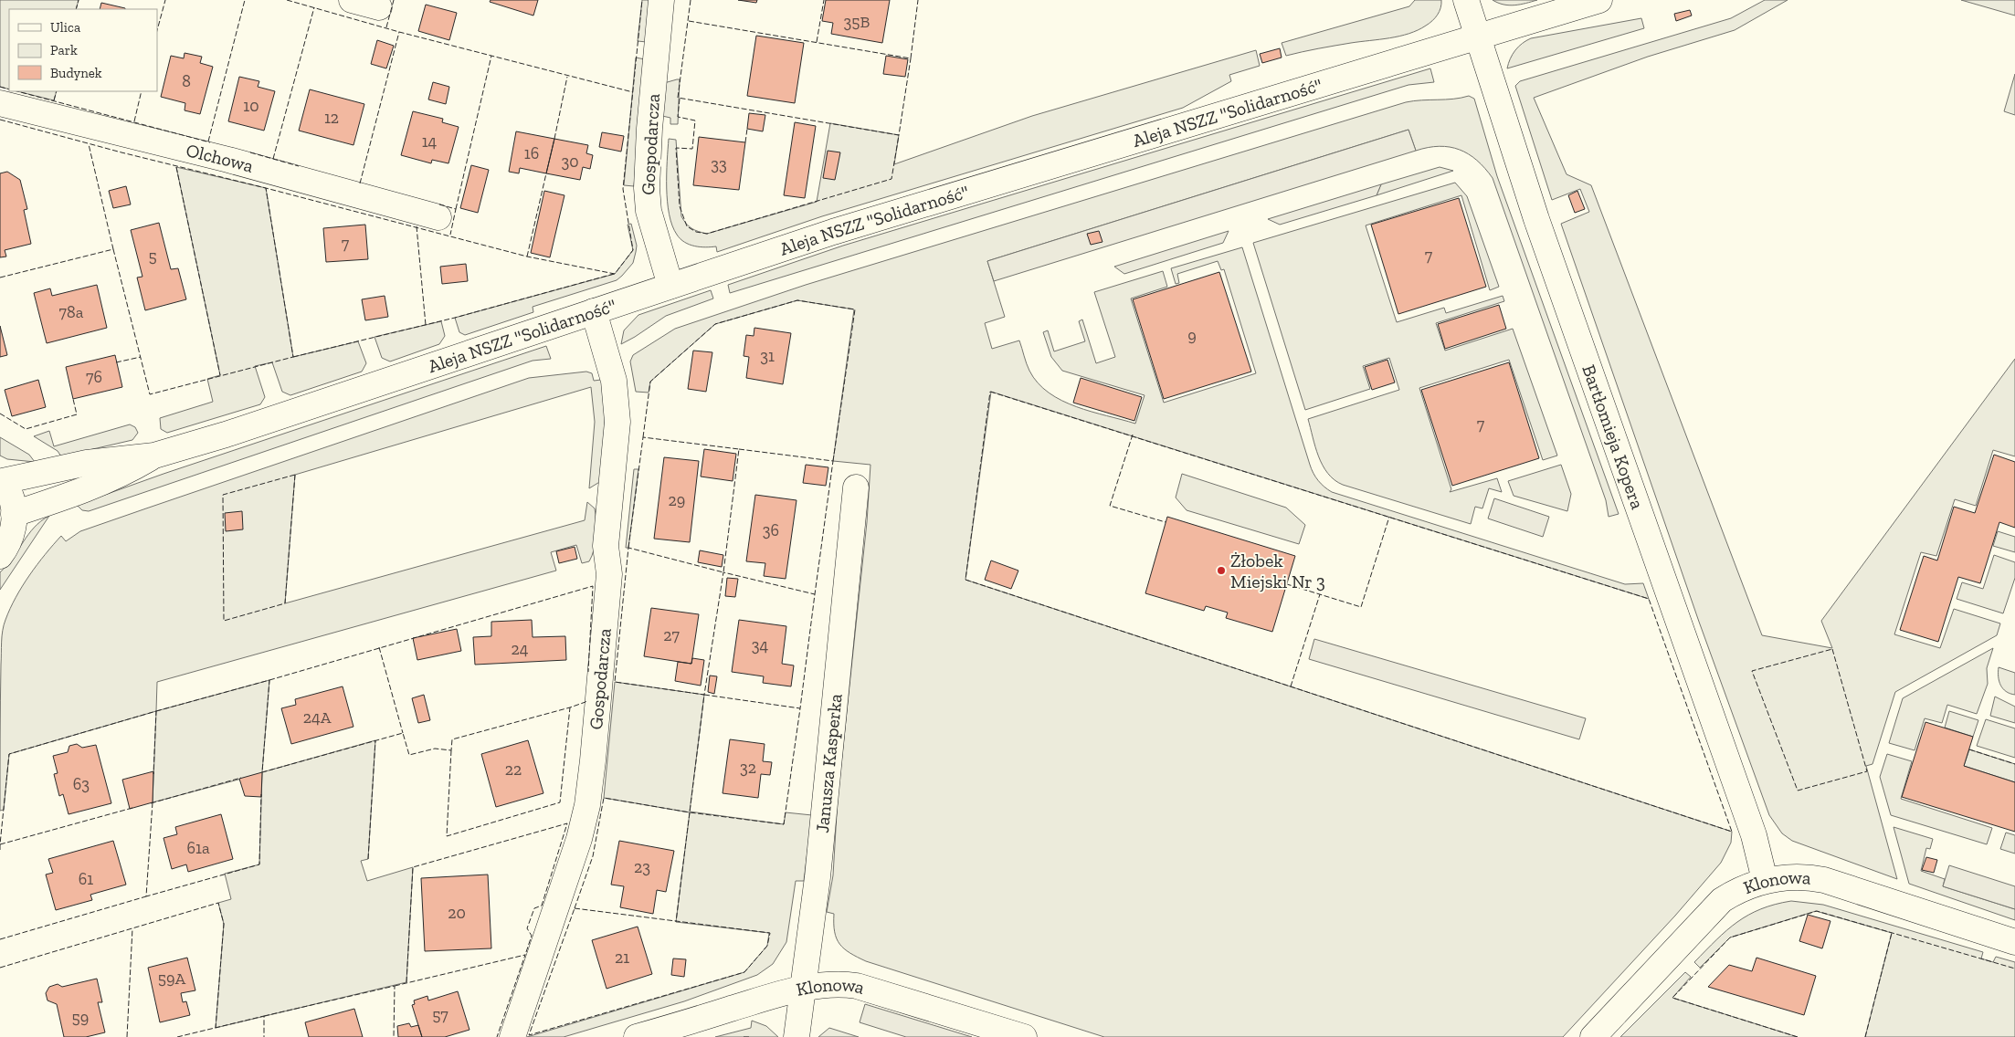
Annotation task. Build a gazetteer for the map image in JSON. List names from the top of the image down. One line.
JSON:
{"streets":{"street":["Aleja NSZZ \"Solidarność\"","Gospodarcza","Olchowa","Bartłomieja Kopera","Janusza Kasperka","Klonowa"]},"crossings":[["Aleja NSZZ \"Solidarność\"","Gospodarcza"],["Aleja NSZZ \"Solidarność\"","Bartłomieja Kopera"],["Bartłomieja Kopera","Klonowa"],["Janusza Kasperka","Klonowa"]],"places":["Żłobek Miejski Nr 3"],"house_numbers":["35B","8","10","12","14","16","30","33","7","7","5","78a","9","31","76","7","29","36","27","34","24","24A","32","22","63","61a","23","61","20","21","59A","57","59"],"legend":["Ulica","Park","Budynek"]}
